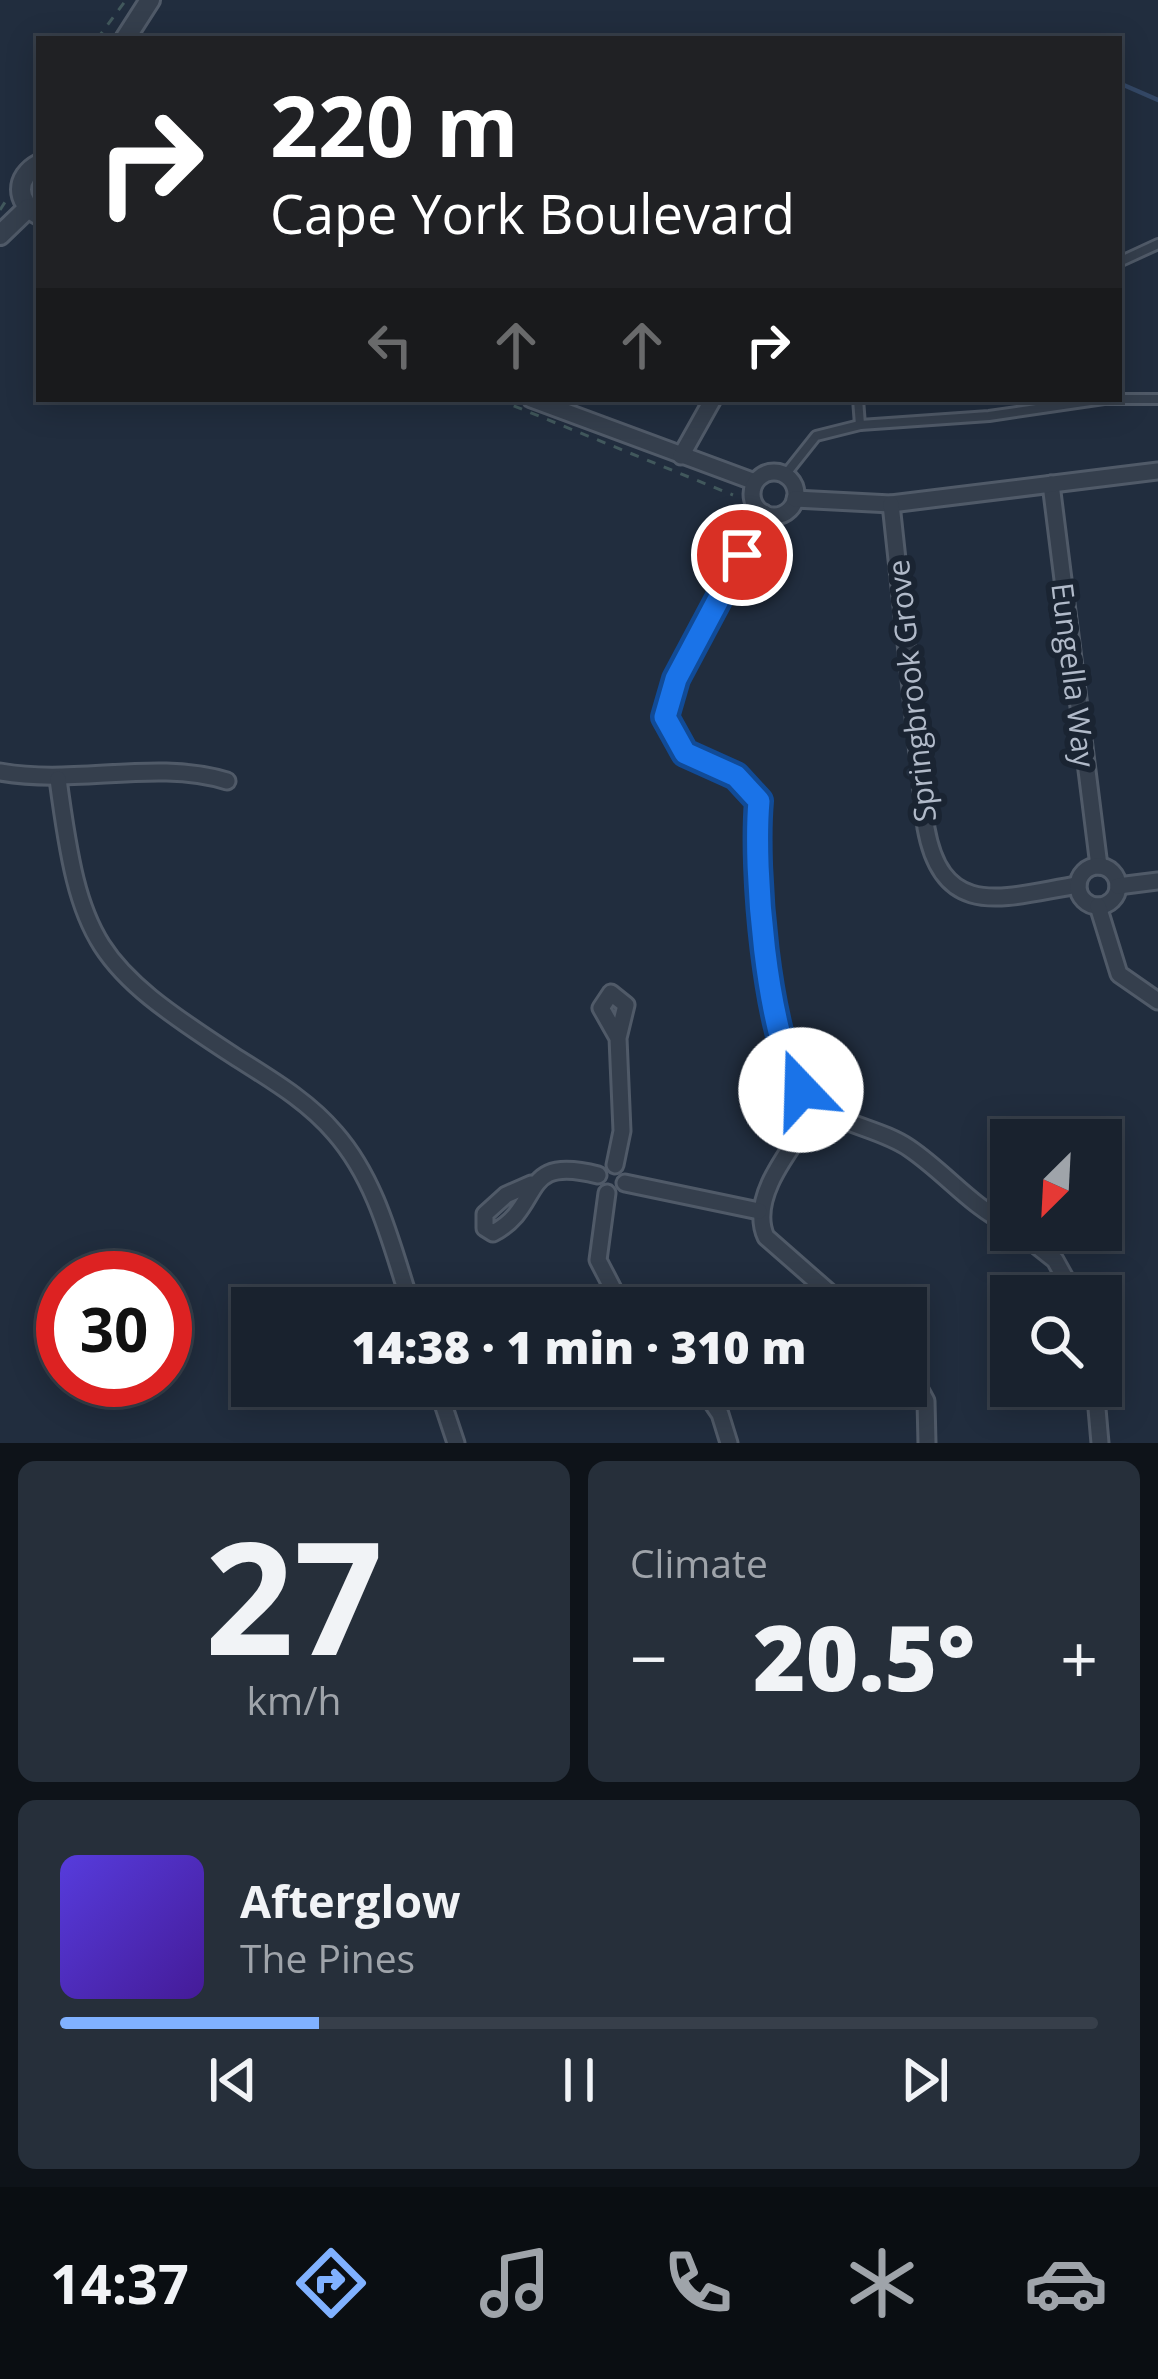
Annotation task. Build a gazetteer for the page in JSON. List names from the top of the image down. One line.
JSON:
{"streets":{"street":["Eungella Way","Springbrook Grove"]},"crossings":[["Eungella Way","Springbrook Grove"]],"north":"bottom left","page":{"turn":["220 m","Cape York Boulevard"],"limit":"30","trip":"14:38 · 1 min · 310 m","tile":[["27","km/h"],"Climate"],"heat":["−","20.5°","+"],"song":["Afterglow","The Pines"],"tabs":"14:37"}}
